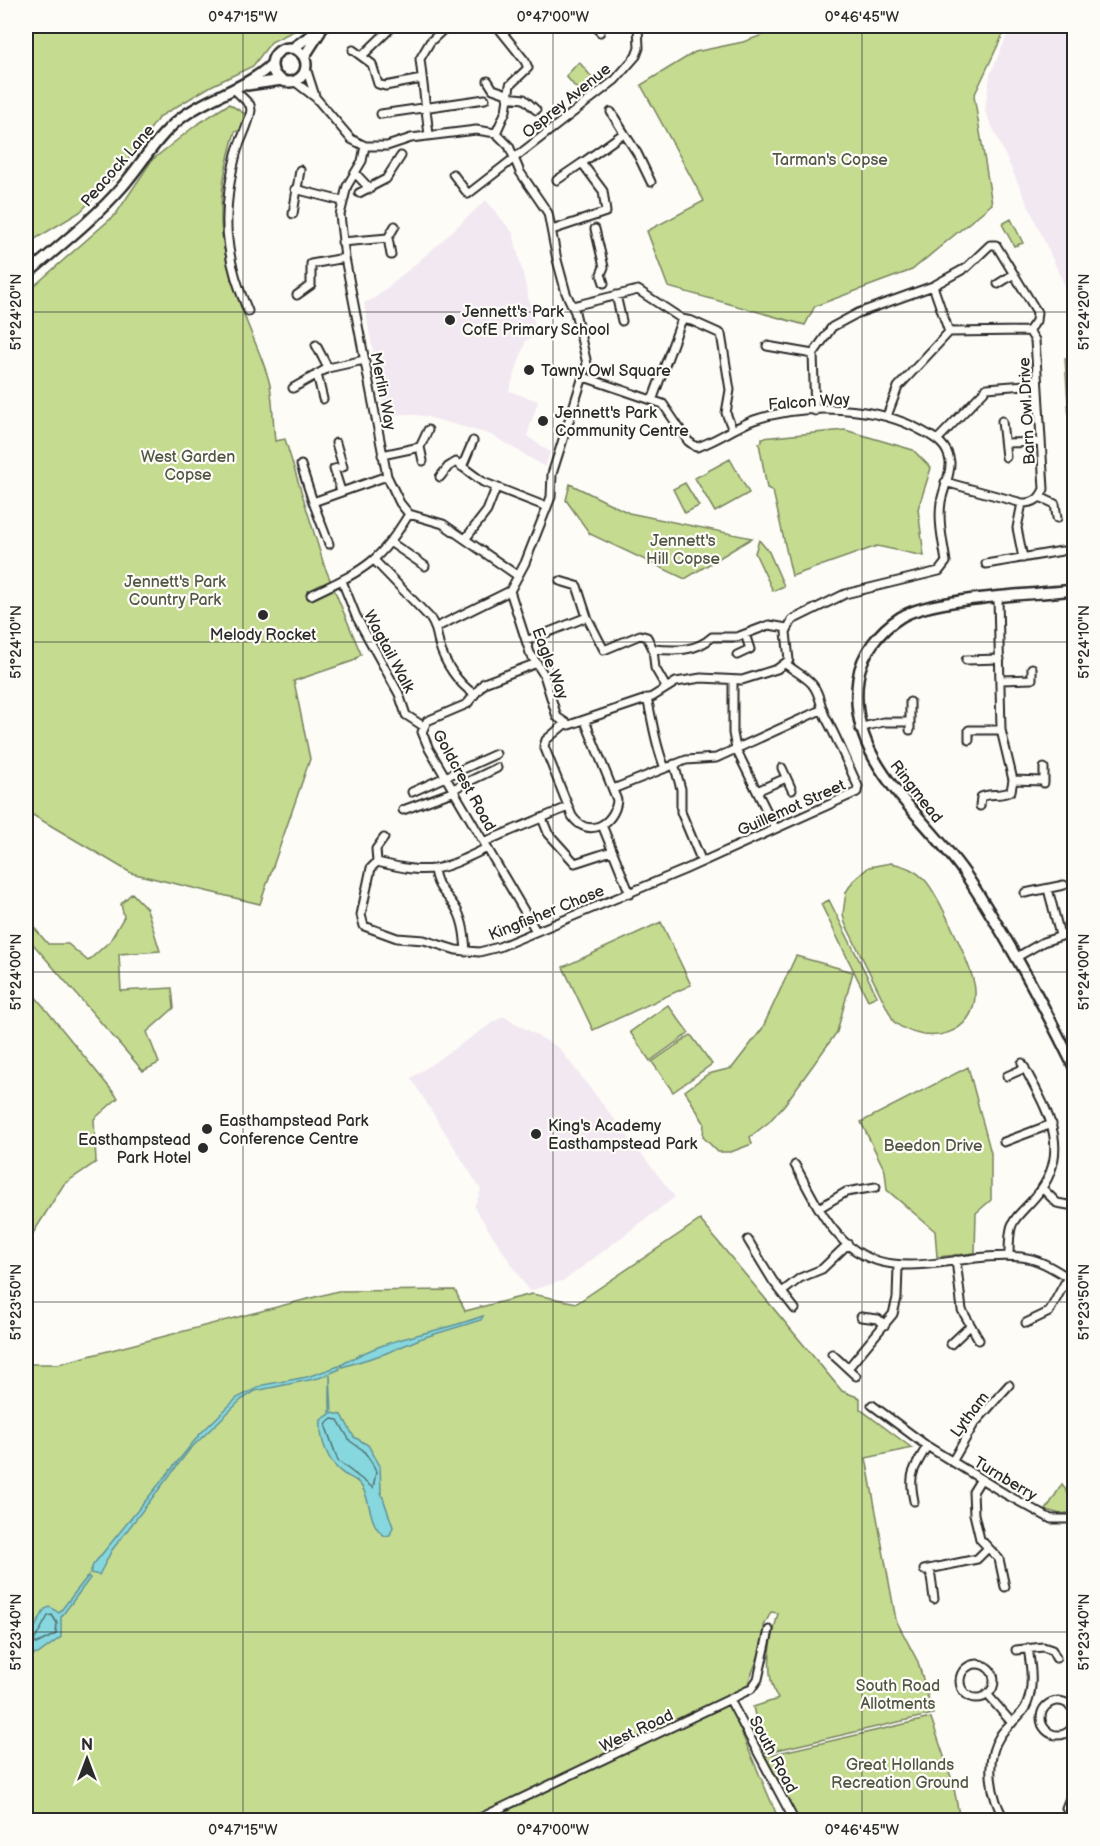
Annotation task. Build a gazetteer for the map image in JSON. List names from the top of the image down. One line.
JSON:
{"streets":{"street":["Osprey Avenue","Peacock Lane","Merlin Way","Falcon Way","Barn Owl Drive","Wagtail Walk","Eagle Way","Goldcrest Road","Ringmead","Guillemot Street","Kingfisher Chase","Lytham","Turnberry","West Road","South Road"]},"crossings":[["Wagtail Walk","Goldcrest Road"],["Eagle Way","Goldcrest Road"],["Eagle Way","Guillemot Street"],["Goldcrest Road","Kingfisher Chase"],["Guillemot Street","Kingfisher Chase"],["Lytham","Turnberry"],["West Road","South Road"]],"parks":["Tarman's Copse","West Garden Copse","Jennett's Hill Copse","Jennett's Park Country Park","Beedon Drive","South Road Allotments","Great Hollands Recreation Ground"],"places":["Jennett's Park CofE Primary School","Tawny Owl Square","Jennett's Park Community Centre","Melody Rocket","Easthampstead Park Conference Centre","King's Academy Easthampstead Park","Easthampstead Park Hotel"],"north":"top","coordinates":["0°47'15\"W","0°47'00\"W","0°46'45\"W","51°24'20\"N","51°24'10\"N","51°24'00\"N","51°23'50\"N","51°23'40\"N"]}
